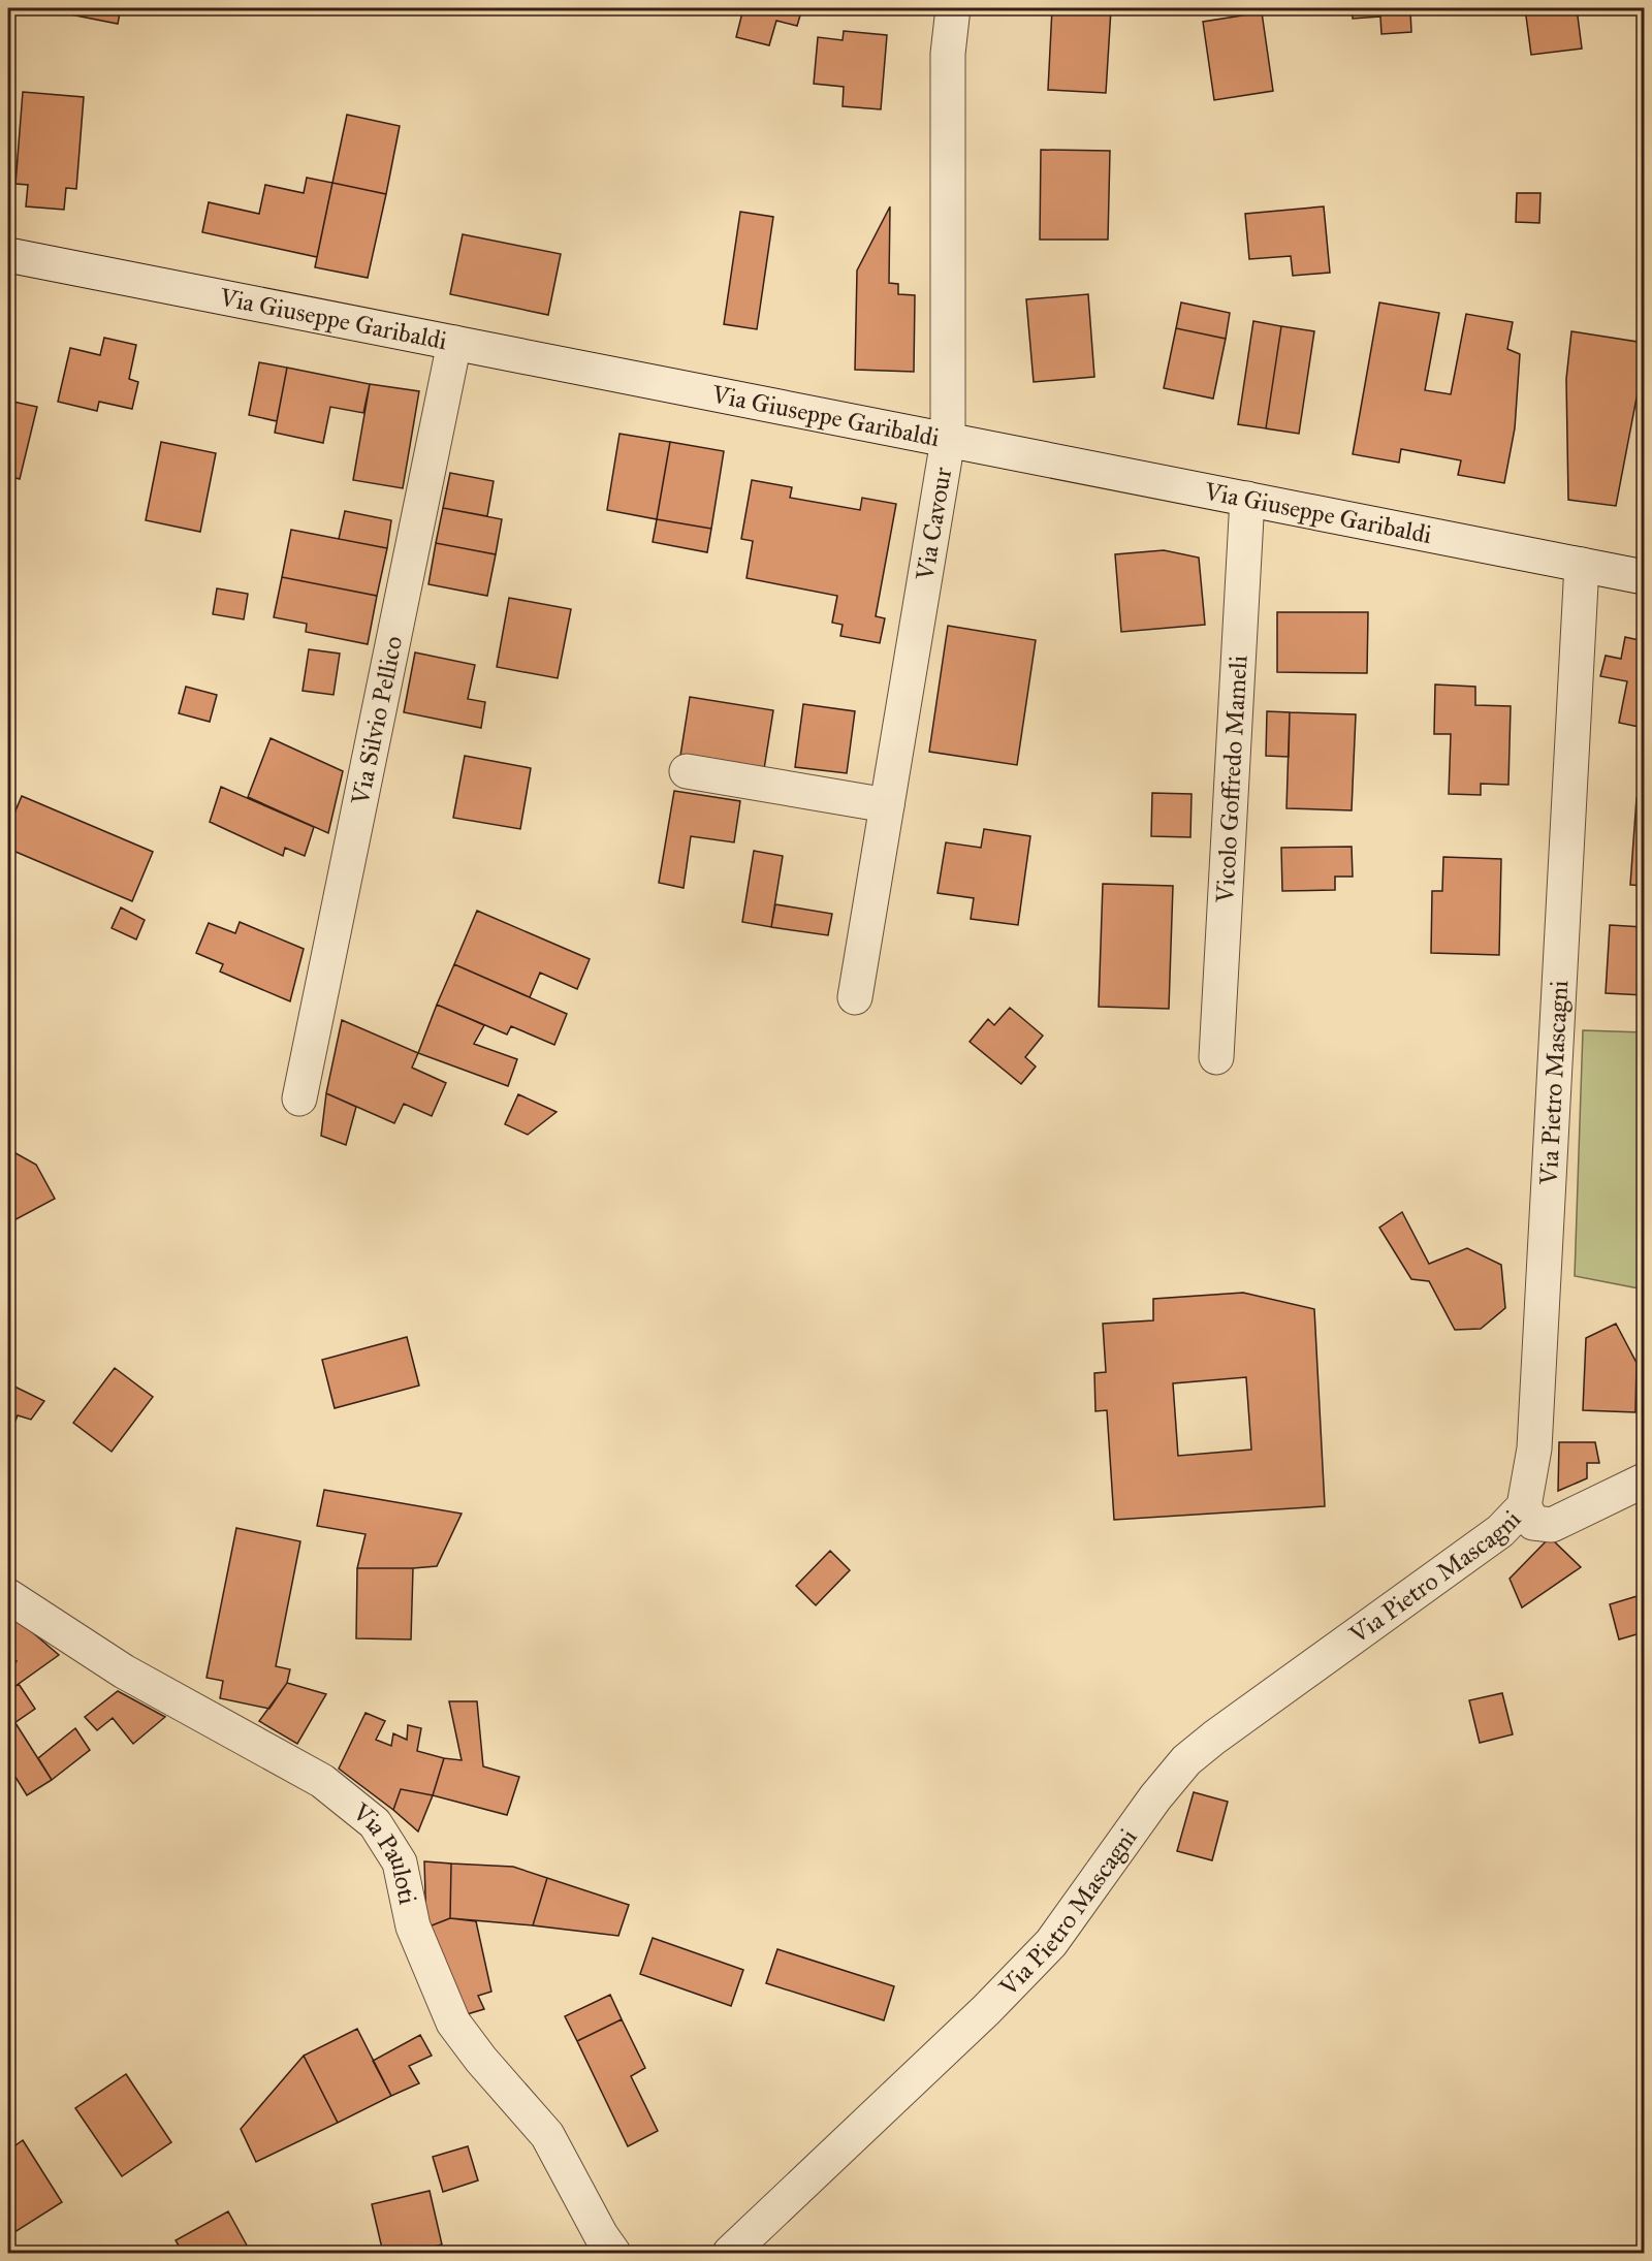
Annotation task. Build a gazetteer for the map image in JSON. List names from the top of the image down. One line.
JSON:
{"streets":{"street":["Via Giuseppe Garibaldi","Via Cavour","Via Silvio Pellico","Vicolo Goffredo Mameli","Via Pietro Mascagni","Via Pauloti"]},"crossings":[["Via Giuseppe Garibaldi","Via Cavour"],["Via Giuseppe Garibaldi","Via Silvio Pellico"],["Via Giuseppe Garibaldi","Vicolo Goffredo Mameli"],["Via Giuseppe Garibaldi","Via Pietro Mascagni"]]}
